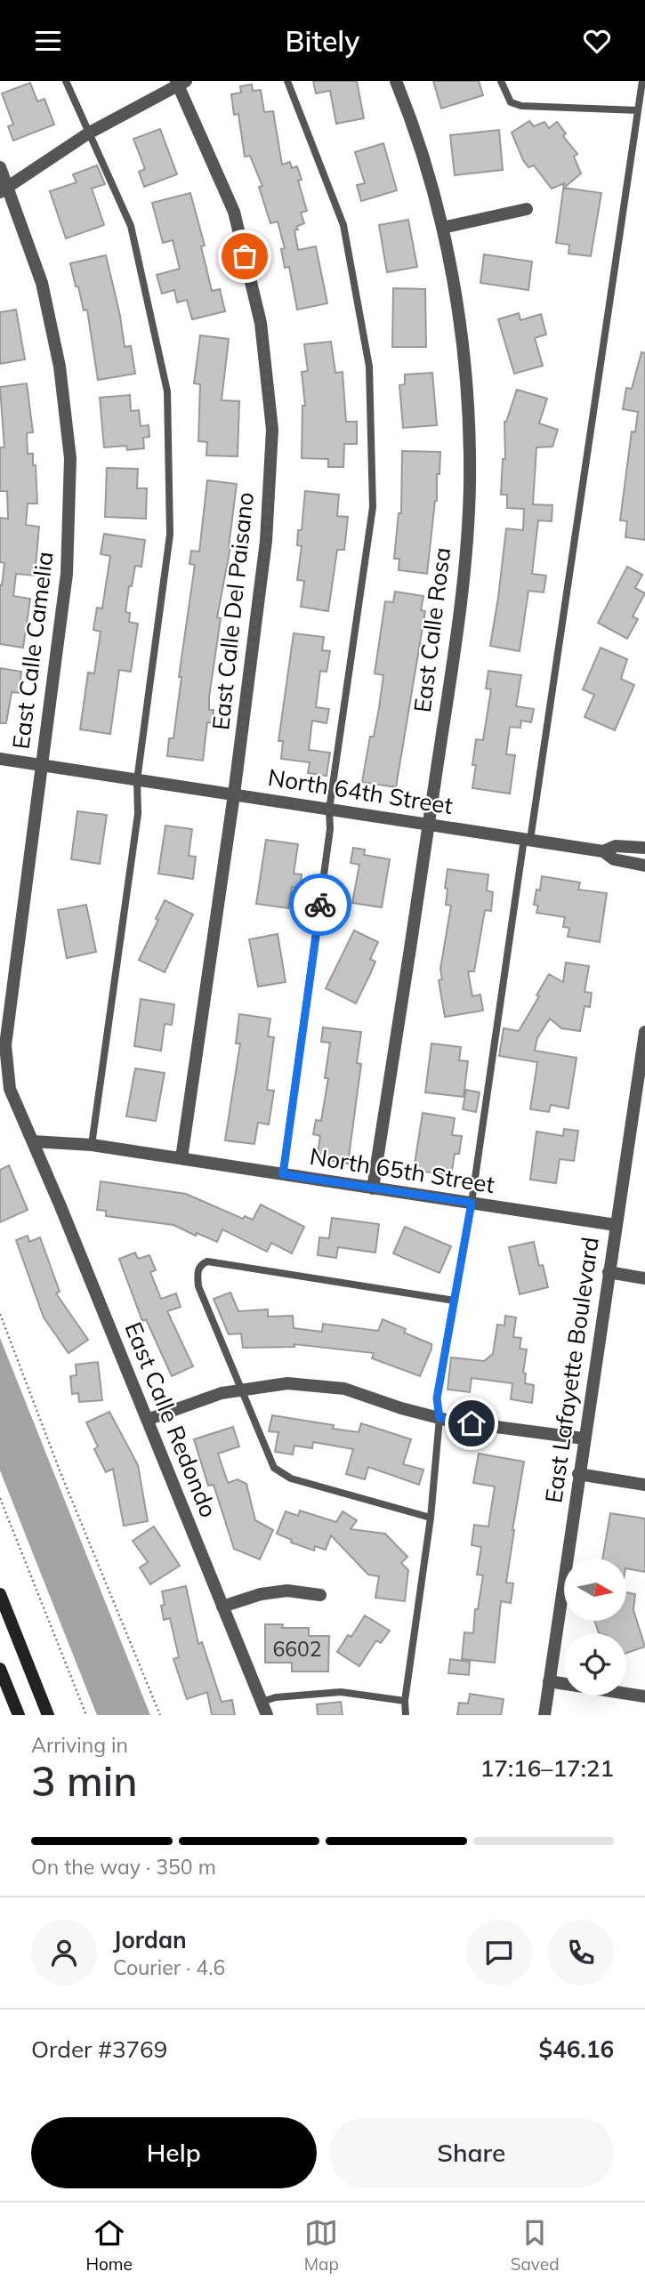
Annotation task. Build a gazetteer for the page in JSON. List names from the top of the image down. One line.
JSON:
{"streets":{"street":["East Calle Del Paisano","East Calle Rosa","East Calle Camelia","North 64th Street","North 65th Street","East Lafayette Boulevard","East Calle Redondo"]},"crossings":[["East Calle Del Paisano","North 64th Street"],["East Calle Del Paisano","North 65th Street"],["East Calle Rosa","North 64th Street"],["East Calle Rosa","North 65th Street"],["East Calle Camelia","North 64th Street"],["East Calle Camelia","North 65th Street"],["East Calle Camelia","East Calle Redondo"],["North 65th Street","East Lafayette Boulevard"],["North 65th Street","East Calle Redondo"]],"house_numbers":["6602"],"north":"right","page":{"header":"Bitely","heading":["3 min","Arriving in","17:16–17:21"],"panel":["Jordan","Courier · 4.6","Order #3769","$46.16"],"bar":"On the way · 350 m","buttons":["Help","Share"],"tabs":["Home","Map","Saved"]}}
